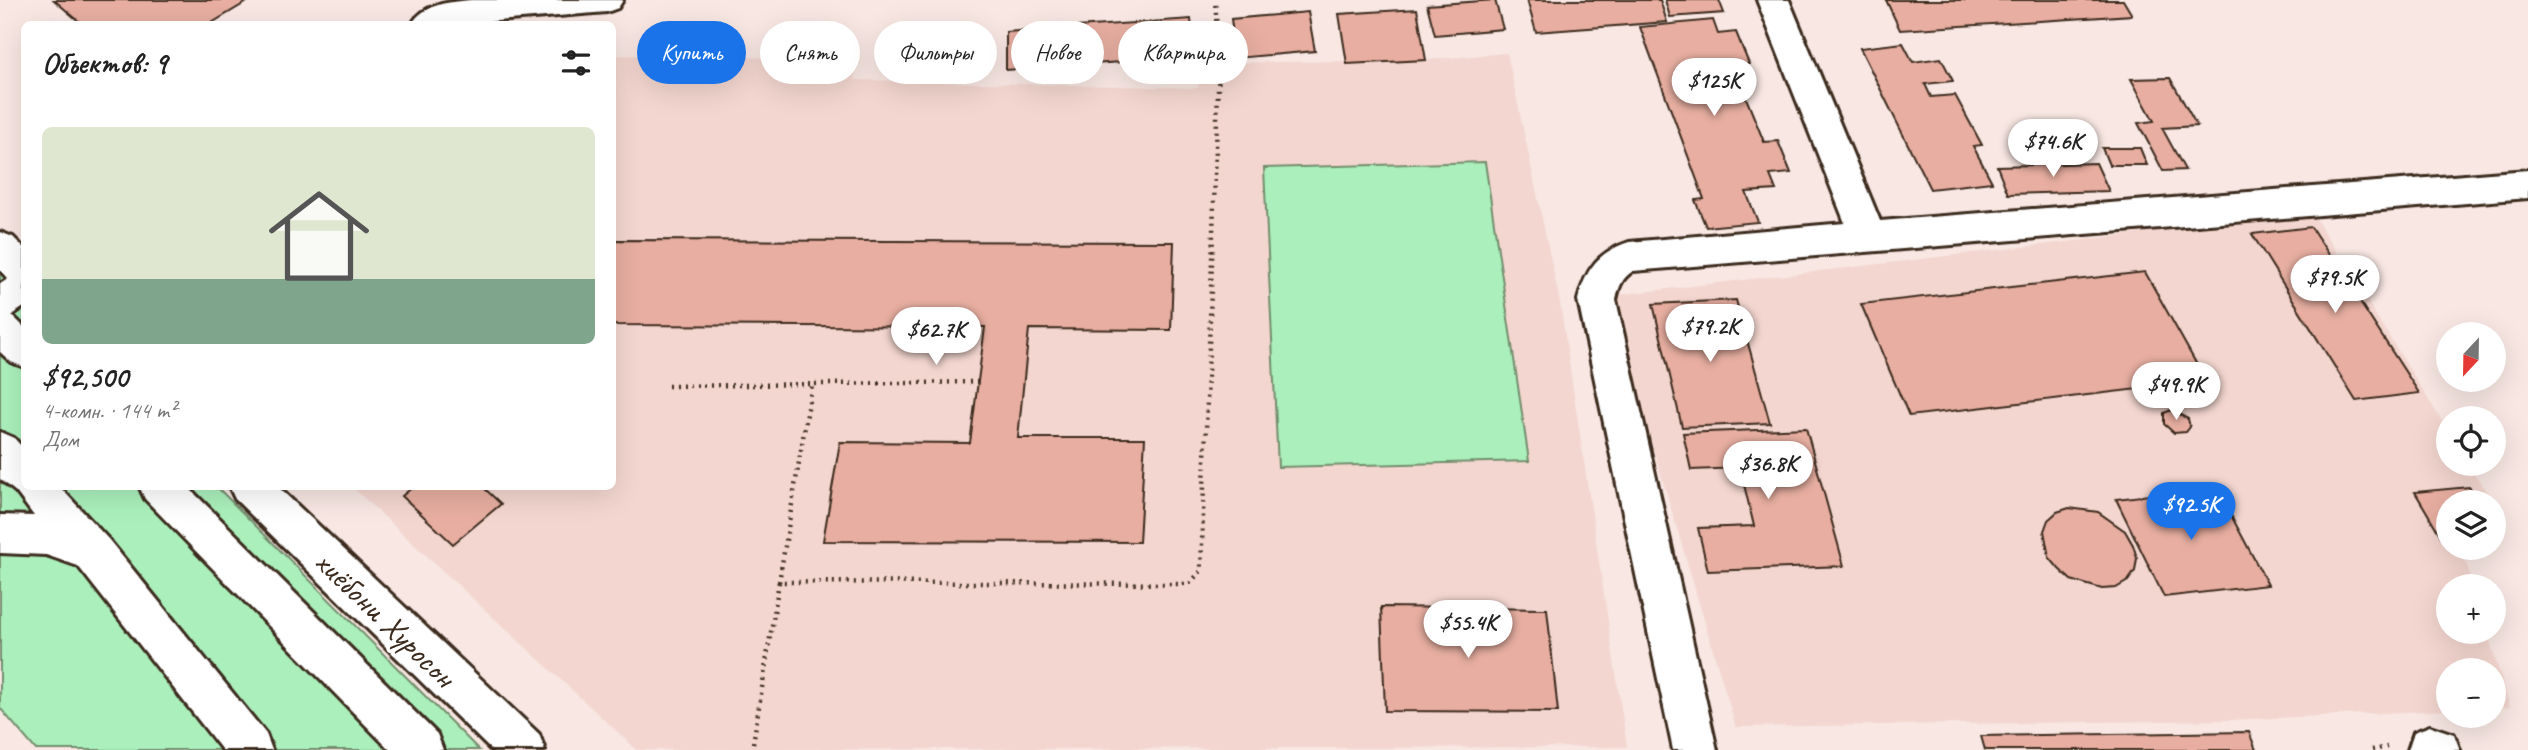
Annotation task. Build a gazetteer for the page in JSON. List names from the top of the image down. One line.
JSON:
{"streets":{"street":["хиёбони Хуросон"]},"north":"bottom","page":{"chip":["Купить","Снять","Фильтры","Новое","Квартира"],"heading":"Объектов: 9","price":["$125K","$74.6K","$79.5K","$79.2K","$62.7K","$49.9K","$36.8K","$92.5K","$55.4K"],"list":[{"name":"$92,500","note":"4-комн. · 144 m² · Дом"}],"map_buttons":["+","−"]}}
